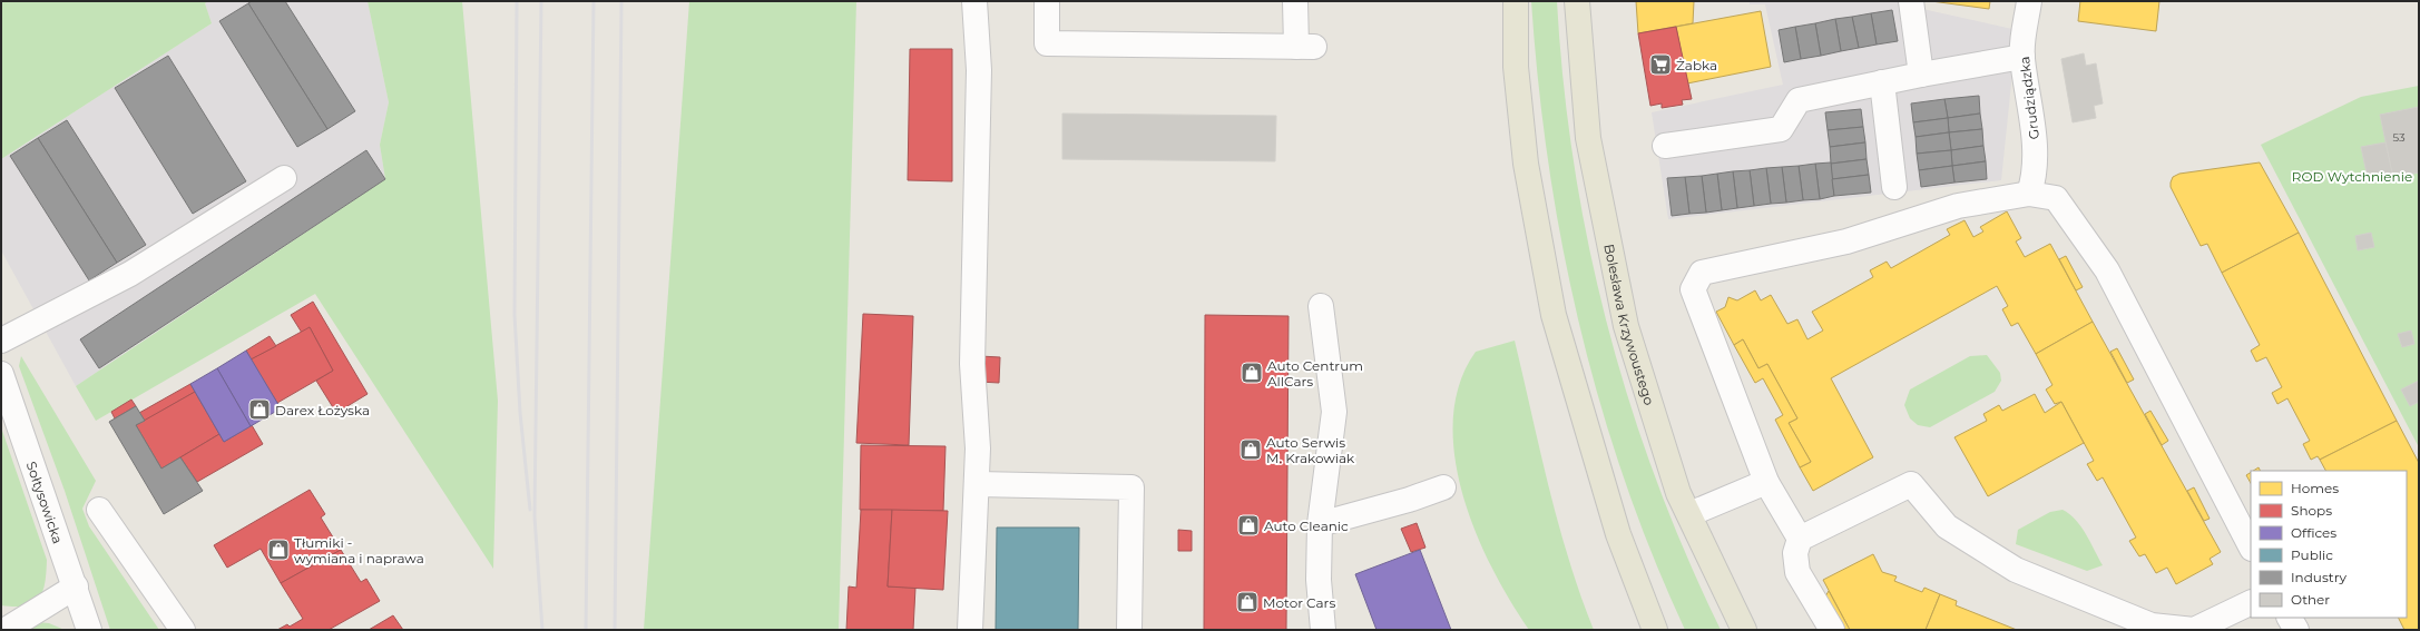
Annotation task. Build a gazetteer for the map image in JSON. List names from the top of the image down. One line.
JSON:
{"streets":{"main road":["Bolesława Krzywoustego"],"street":["Grudziądzka","Sołtysowicka"]},"parks":["ROD Wytchnienie"],"places":{"supermarket":["Żabka"],"shop":["Auto Centrum AllCars","Darex Łożyska","Auto Serwis M. Krakowiak","Auto Cleanic","Tłumiki - wymiana i naprawa","Motor Cars"]},"house_numbers":["53"],"legend":["Homes","Shops","Offices","Public","Industry","Other"]}
